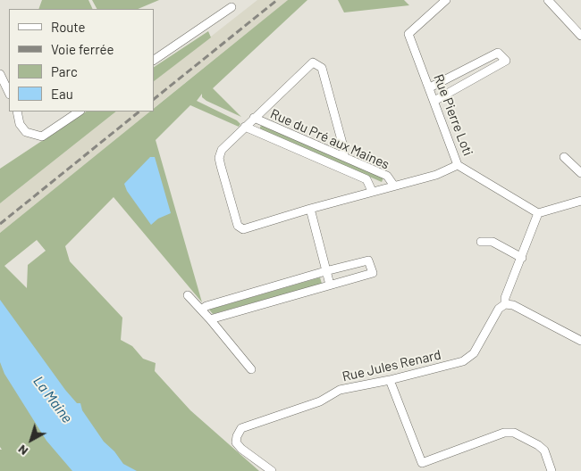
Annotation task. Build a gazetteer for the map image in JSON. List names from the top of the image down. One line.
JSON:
{"streets":{"street":["Rue Pierre Loti","Rue du Pré aux Maines","Rue Jules Renard"]},"crossings":[["Rue Pierre Loti","Rue Jules Renard"]],"water":["La Maine"],"legend":["Route","Voie ferrée","Parc","Eau"],"north":"bottom left"}
